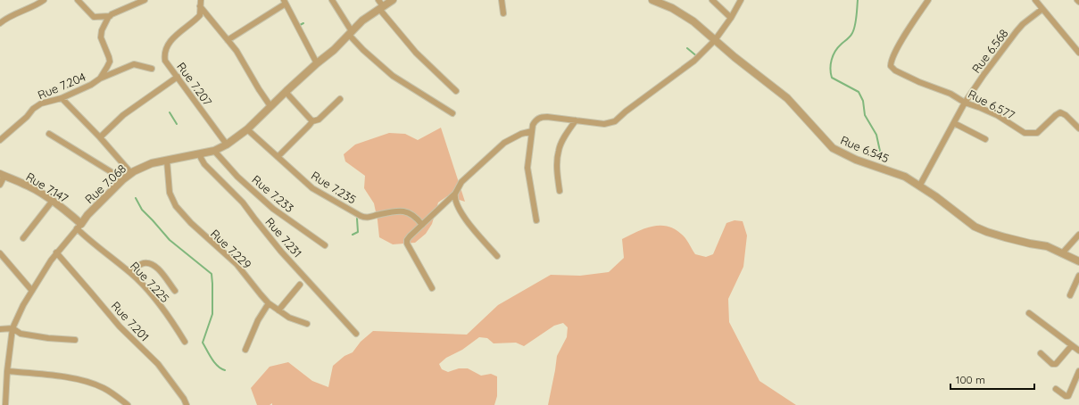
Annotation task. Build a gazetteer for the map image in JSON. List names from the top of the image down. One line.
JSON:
{"streets":{"street":["Rue 6.568","Rue 7.207","Rue 7.204","Rue 6.577","Rue 6.545","Rue 7.068","Rue 7.147","Rue 7.235","Rue 7.233","Rue 7.231","Rue 7.229","Rue 7.225","Rue 7.201"]},"crossings":[["Rue 6.568","Rue 6.577"],["Rue 6.568","Rue 6.545"],["Rue 7.207","Rue 7.068"],["Rue 7.068","Rue 7.147"],["Rue 7.068","Rue 7.235"],["Rue 7.068","Rue 7.233"],["Rue 7.068","Rue 7.231"],["Rue 7.068","Rue 7.229"],["Rue 7.068","Rue 7.225"],["Rue 7.068","Rue 7.201"],["Rue 7.147","Rue 7.225"]],"scale_bar":"100 m"}
